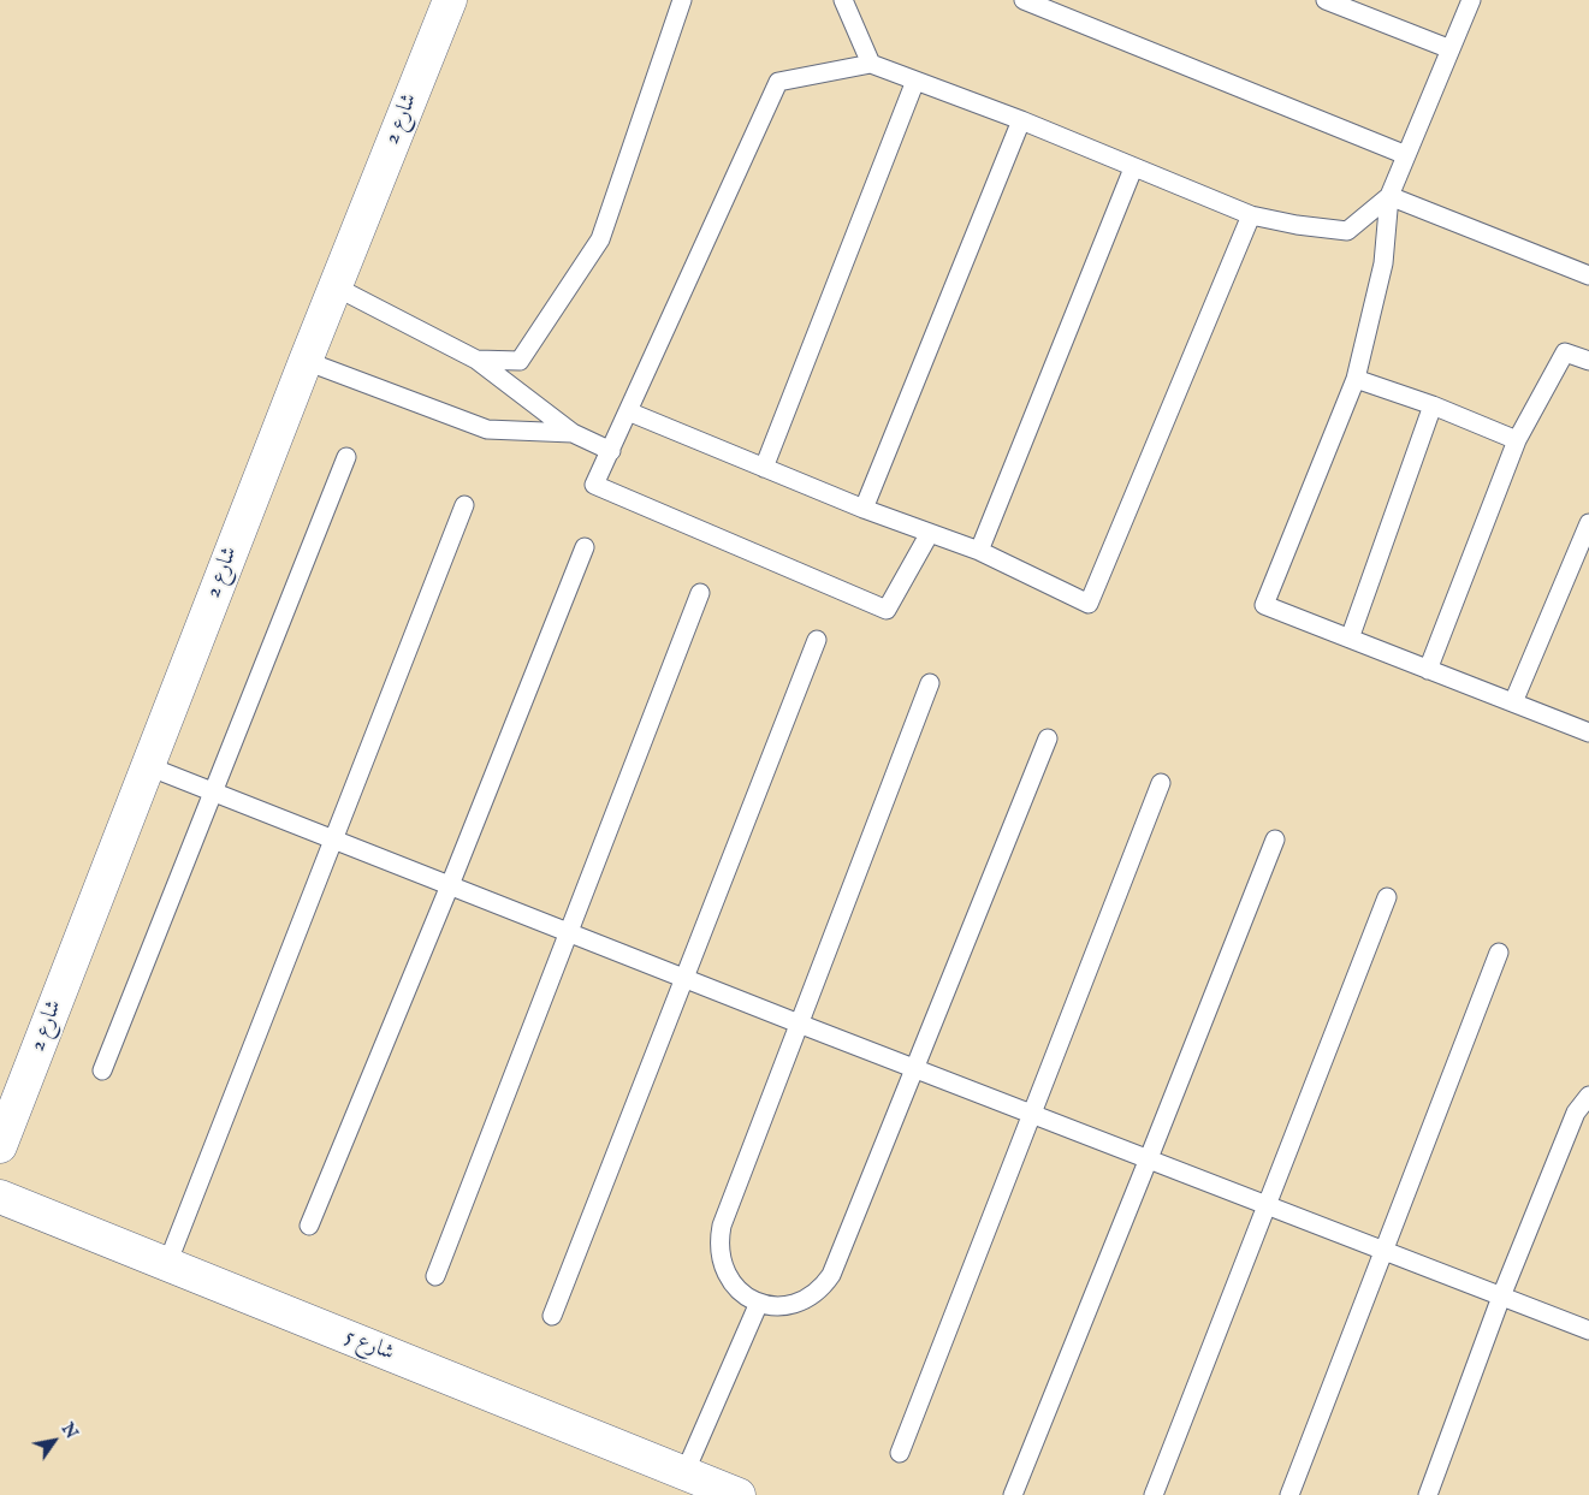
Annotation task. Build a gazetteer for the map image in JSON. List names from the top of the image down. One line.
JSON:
{"streets":{"street":["شارع 2","شارع 5"]},"north":"top right"}
